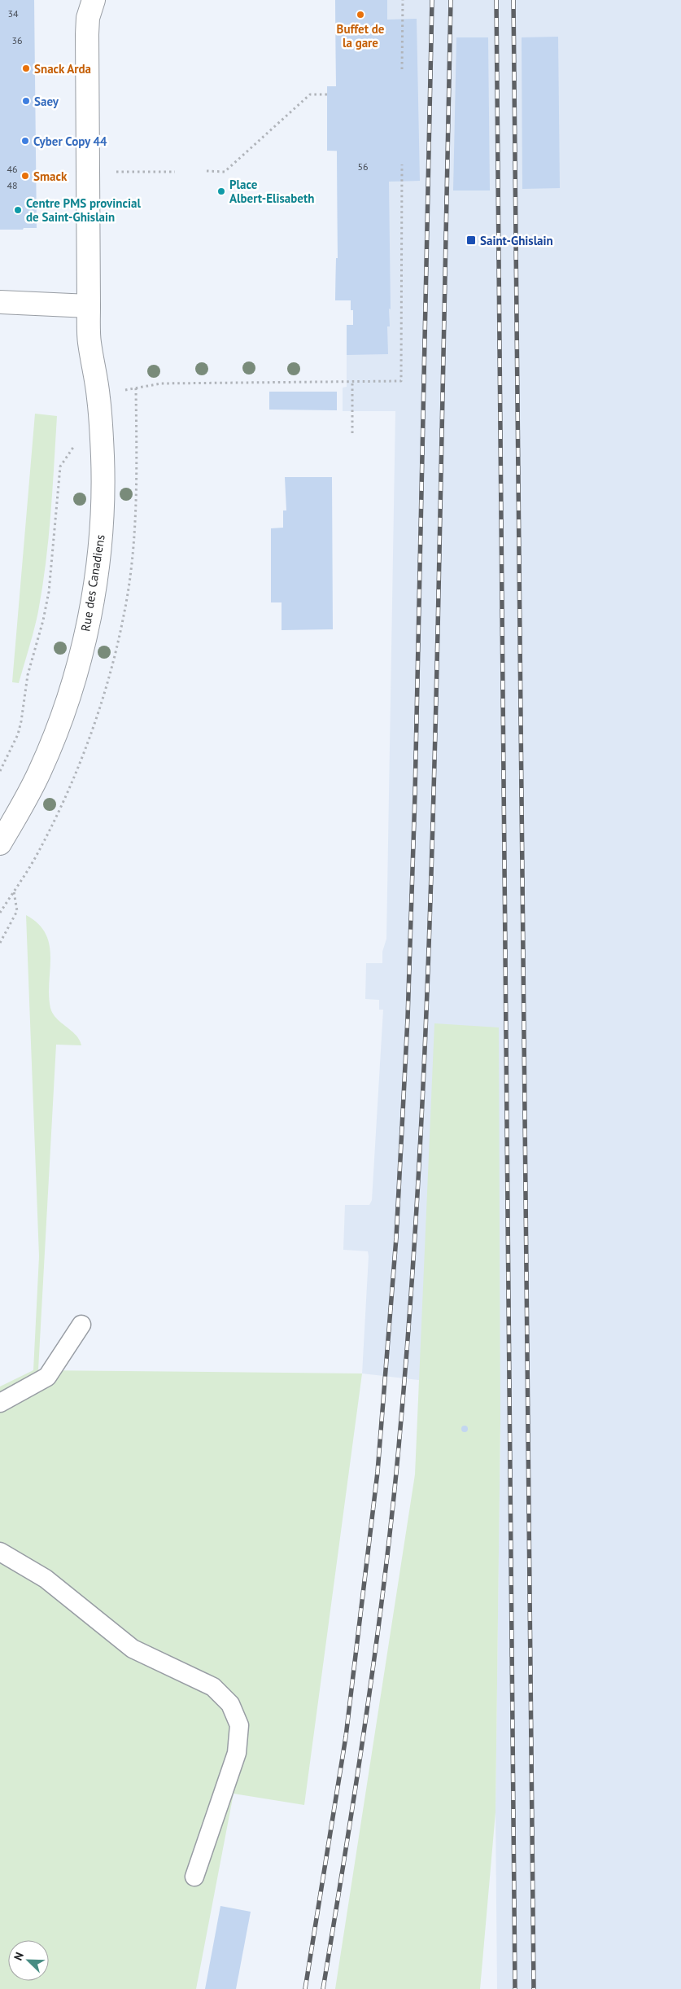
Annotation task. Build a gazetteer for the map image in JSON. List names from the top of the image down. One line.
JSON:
{"streets":{"street":["Rue des Canadiens"]},"places":{"other":["Buffet de la gare","Snack Arda","Saey","Cyber Copy 44","Smack","Place Albert-Elisabeth","Centre PMS provincial de Saint-Ghislain"],"transit":["Saint-Ghislain"]},"house_numbers":["34","36","56","46","48"],"north":"top left"}
